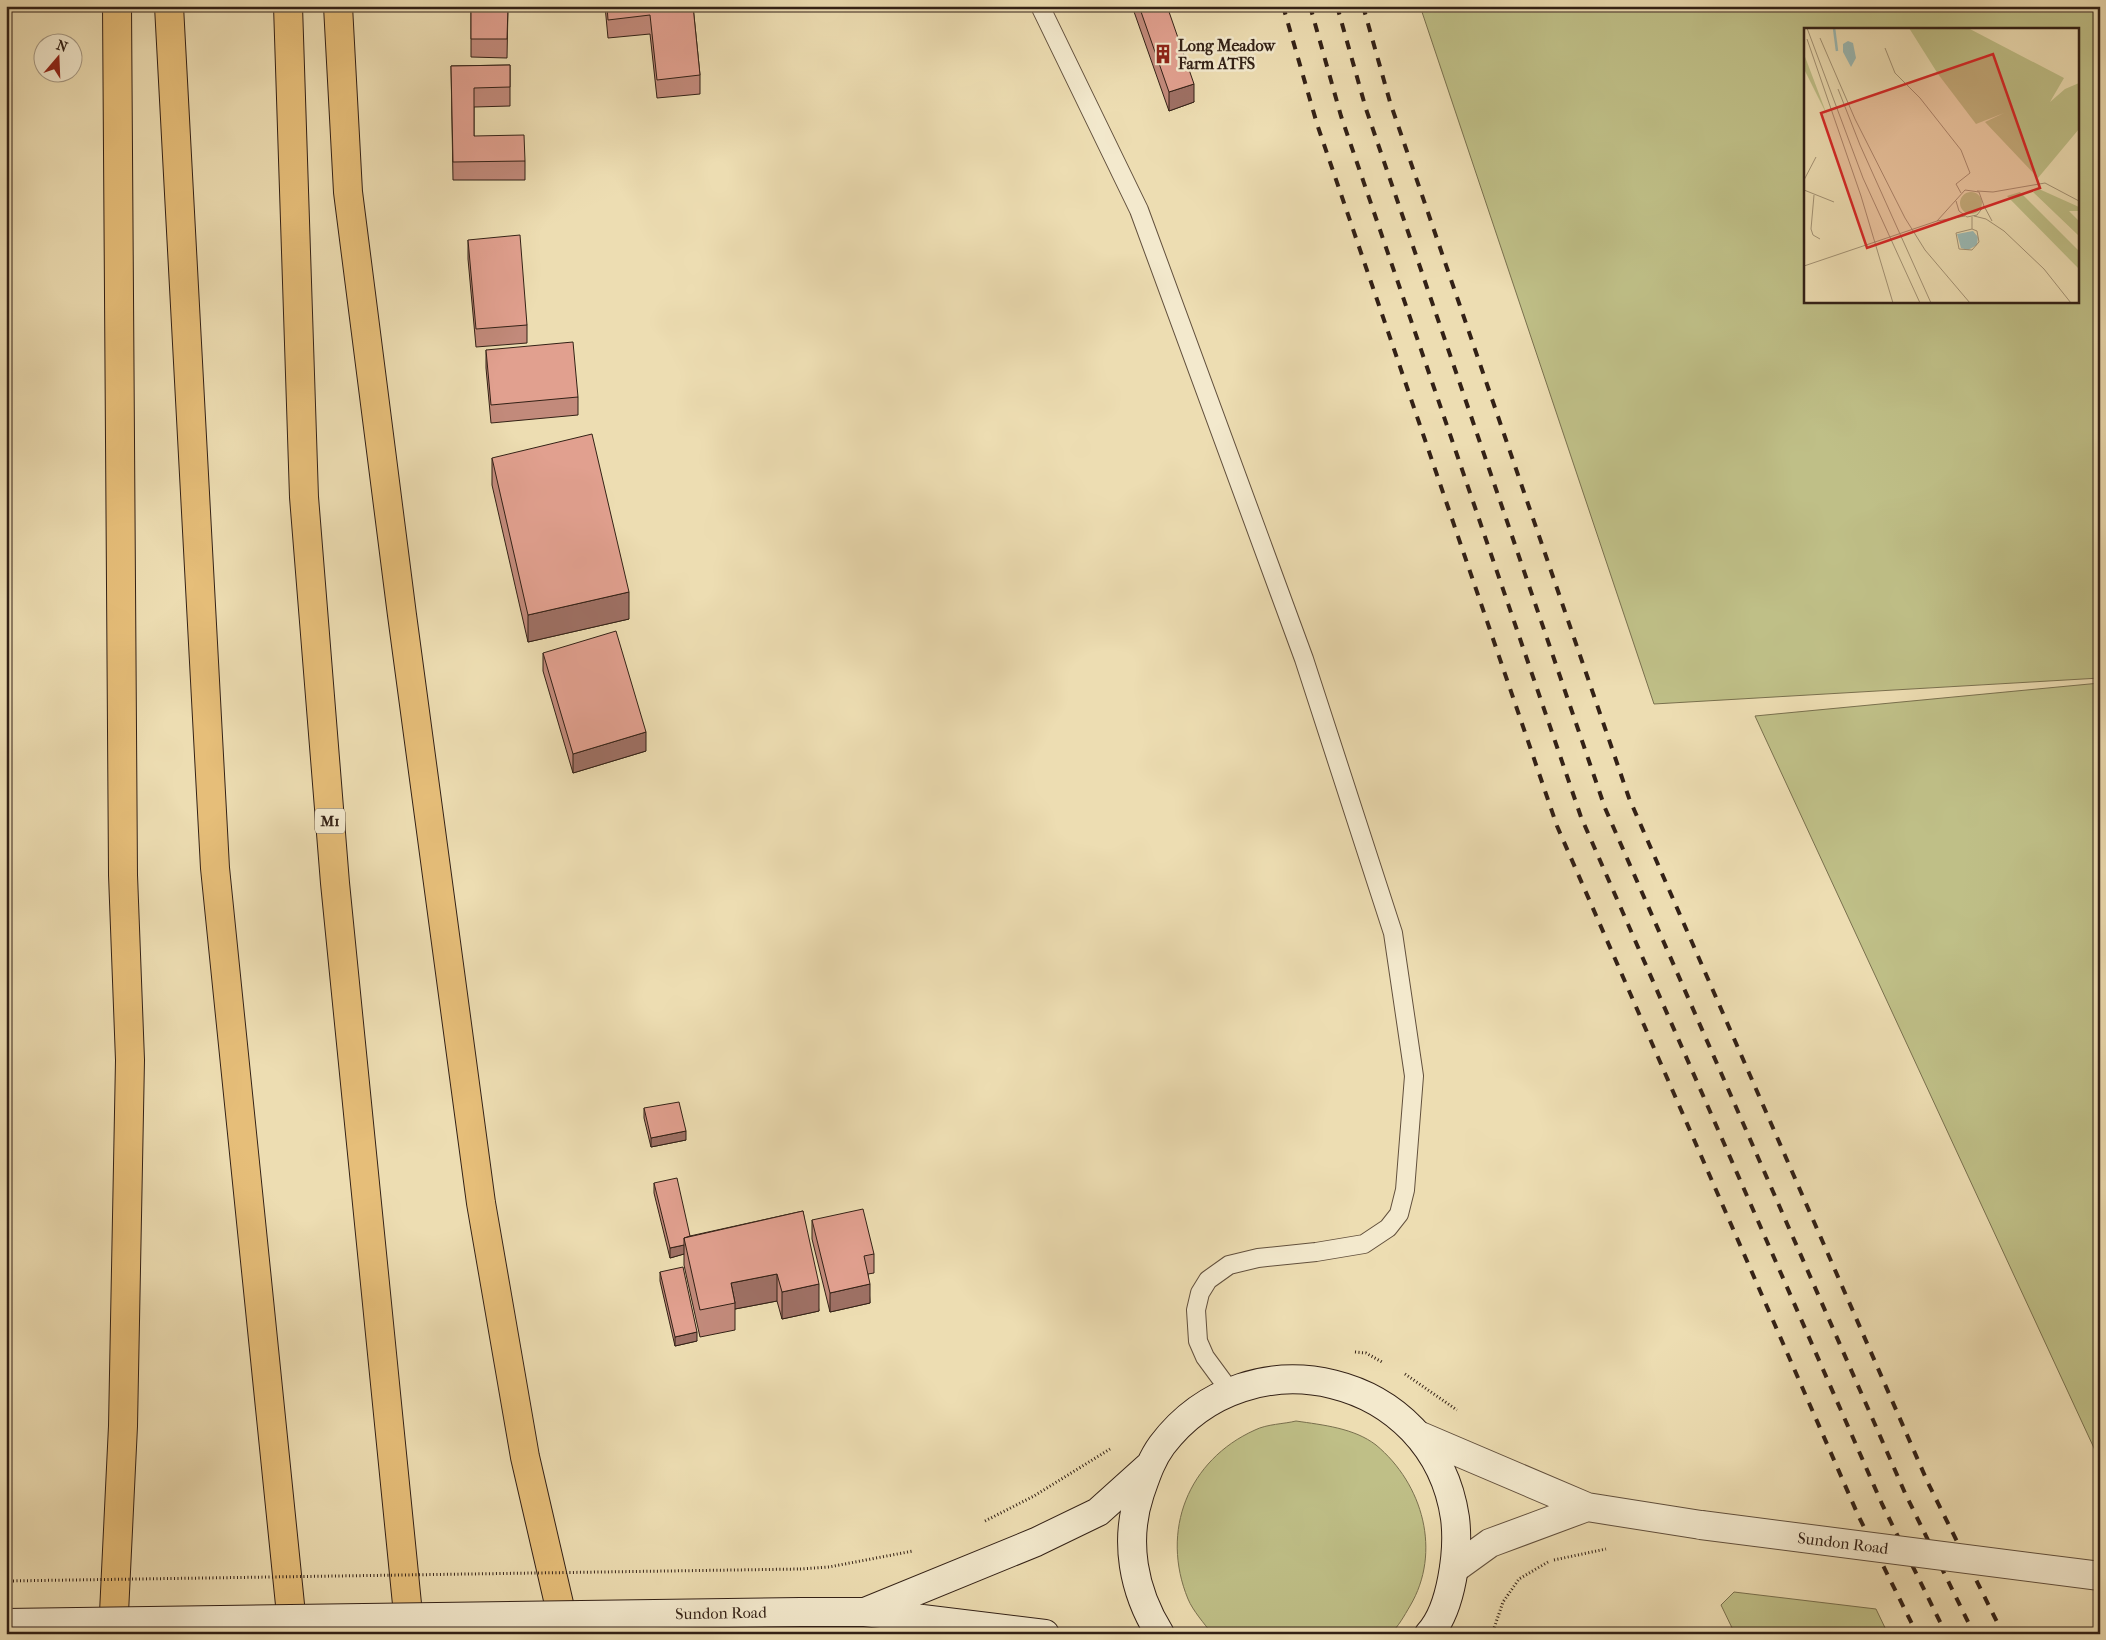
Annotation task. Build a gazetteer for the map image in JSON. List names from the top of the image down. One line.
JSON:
{"streets":{"highway":["M1"],"main road":["Sundon Road"]},"places":{"building":["Long Meadow Farm ATFS"]},"north":"top"}
